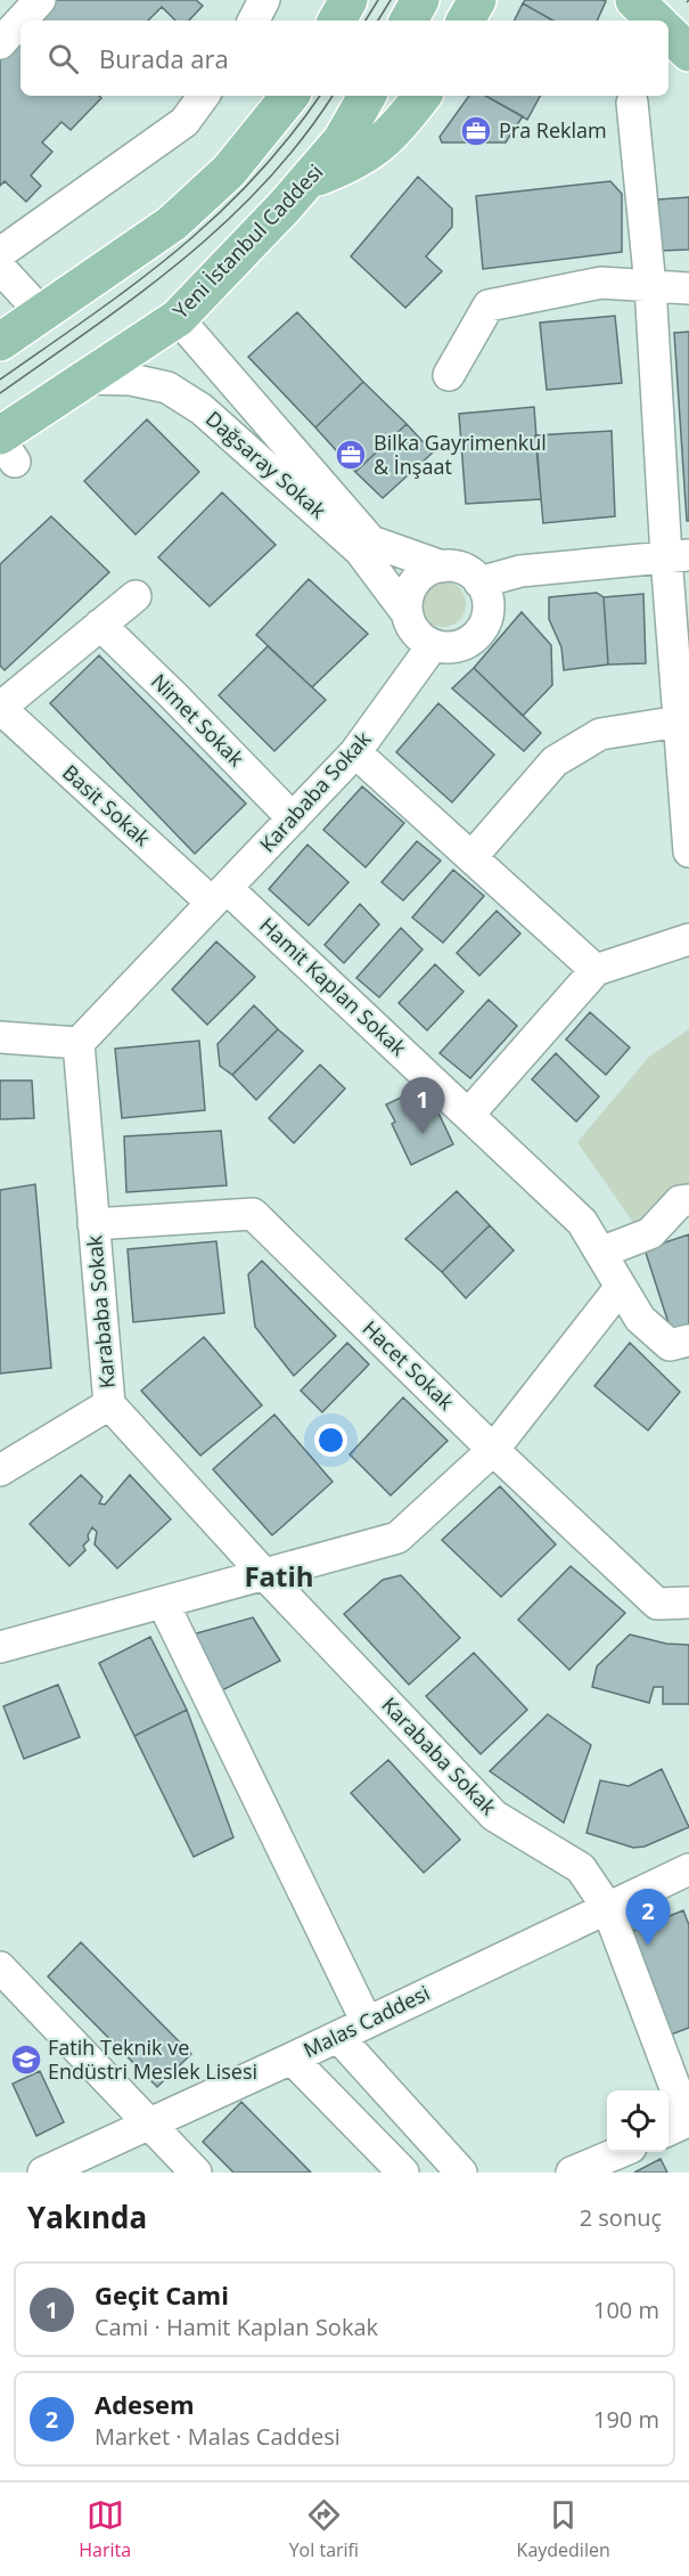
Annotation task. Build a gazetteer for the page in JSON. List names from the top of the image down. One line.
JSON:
{"streets":{"main road":["Yeni İstanbul Caddesi"],"street":["Dağsaray Sokak","Nimet Sokak","Karababa Sokak","Basit Sokak","Hamit Kaplan Sokak","Hacet Sokak","Malas Caddesi"]},"crossings":[["Yeni İstanbul Caddesi","Dağsaray Sokak"],["Dağsaray Sokak","Karababa Sokak"],["Nimet Sokak","Karababa Sokak"],["Karababa Sokak","Basit Sokak"],["Karababa Sokak","Hamit Kaplan Sokak"],["Karababa Sokak","Hacet Sokak"],["Karababa Sokak","Malas Caddesi"],["Basit Sokak","Hamit Kaplan Sokak"]],"districts":["Fatih"],"places":{"office":["Pra Reklam","Bilka Gayrimenkul & İnşaat"],"school or university":["Fatih Teknik ve Endüstri Meslek Lisesi"]},"page":{"search":"Burada ara","pins":["1","2"],"heading":["Yakında","2 sonuç"],"list":[{"mark":"1","name":"Geçit Cami","note":"Cami · Hamit Kaplan Sokak","value":"100 m"},{"mark":"2","name":"Adesem","note":"Market · Malas Caddesi","value":"190 m"}],"nav":["Harita","Yol tarifi","Kaydedilen"]}}
